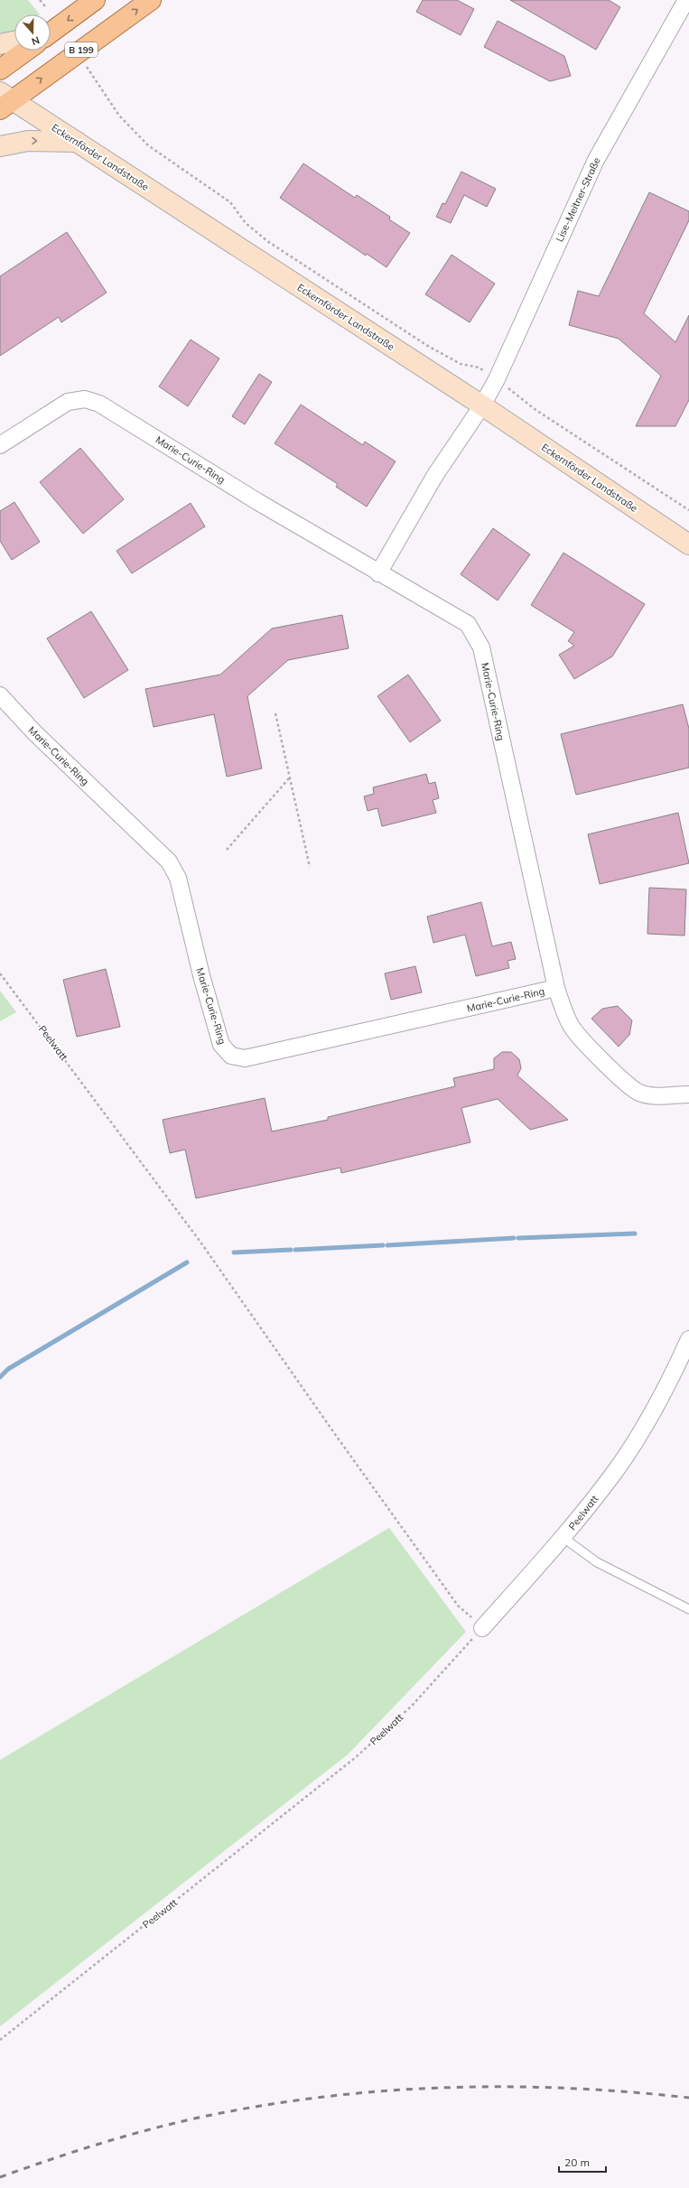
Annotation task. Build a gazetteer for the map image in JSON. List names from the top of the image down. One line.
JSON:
{"streets":{"main road":["B 199"],"street":["Eckernförder Landstraße","Lise-Meitner-Straße","Marie-Curie-Ring","Peelwatt"]},"crossings":[["B 199","Eckernförder Landstraße"],["Eckernförder Landstraße","Lise-Meitner-Straße"]],"scale_bar":"20 m","north":"bottom"}
